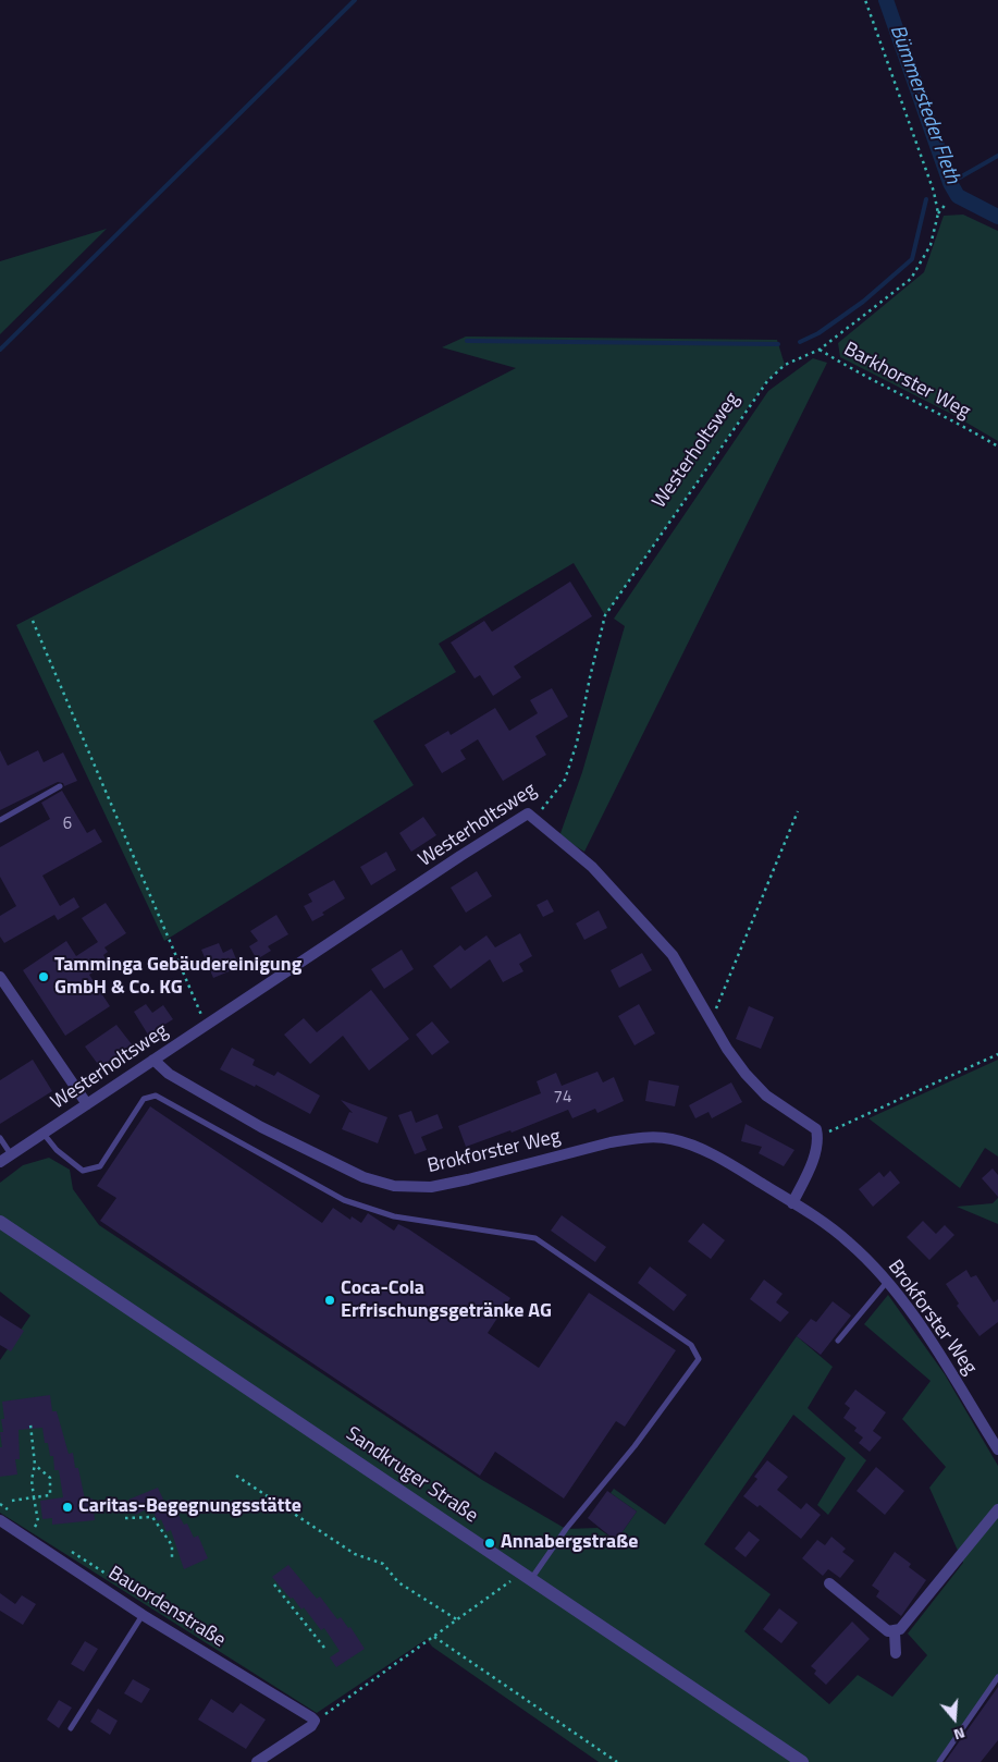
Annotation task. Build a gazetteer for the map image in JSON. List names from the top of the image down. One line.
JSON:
{"streets":{"street":["Westerholtsweg","Brokforster Weg","Sandkruger Straße","Bauordenstraße"],"path":["Barkhorster Weg"]},"crossings":[["Barkhorster Weg","Westerholtsweg"],["Westerholtsweg","Brokforster Weg"]],"water":["Bümmersteder Fleth"],"places":["Tamminga Gebäudereinigung GmbH & Co. KG","Coca-Cola Erfrischungsgetränke AG","Caritas-Begegnungsstätte","Annabergstraße"],"house_numbers":["6","74"],"north":"bottom"}
